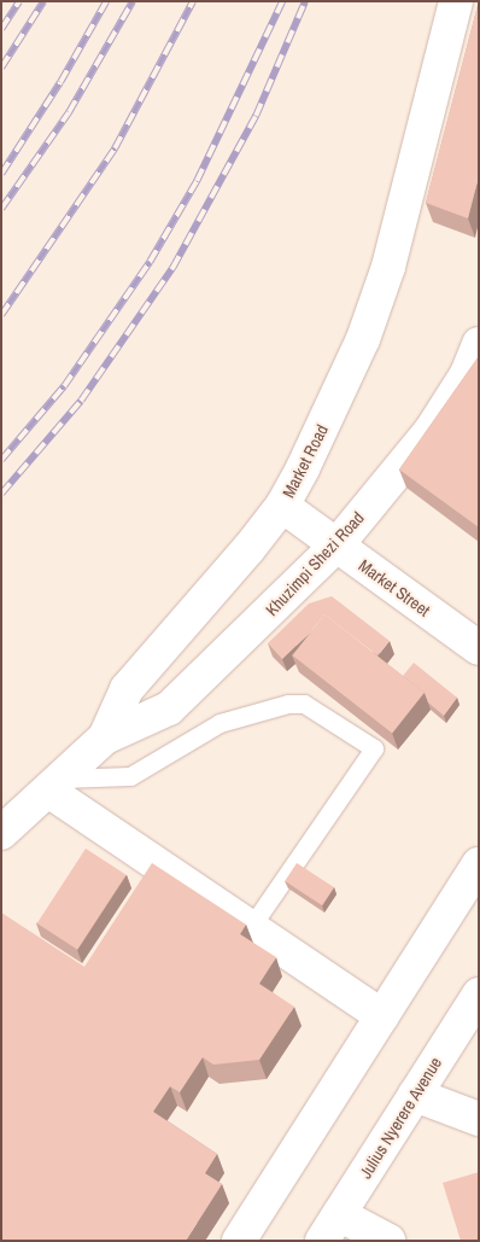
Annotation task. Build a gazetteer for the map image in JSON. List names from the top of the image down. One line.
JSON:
{"streets":{"main road":["Market Road","Khuzimpi Shezi Road","Market Street","Julius Nyerere Avenue"]},"crossings":[["Market Road","Khuzimpi Shezi Road"],["Market Road","Market Street"],["Khuzimpi Shezi Road","Market Street"]]}
